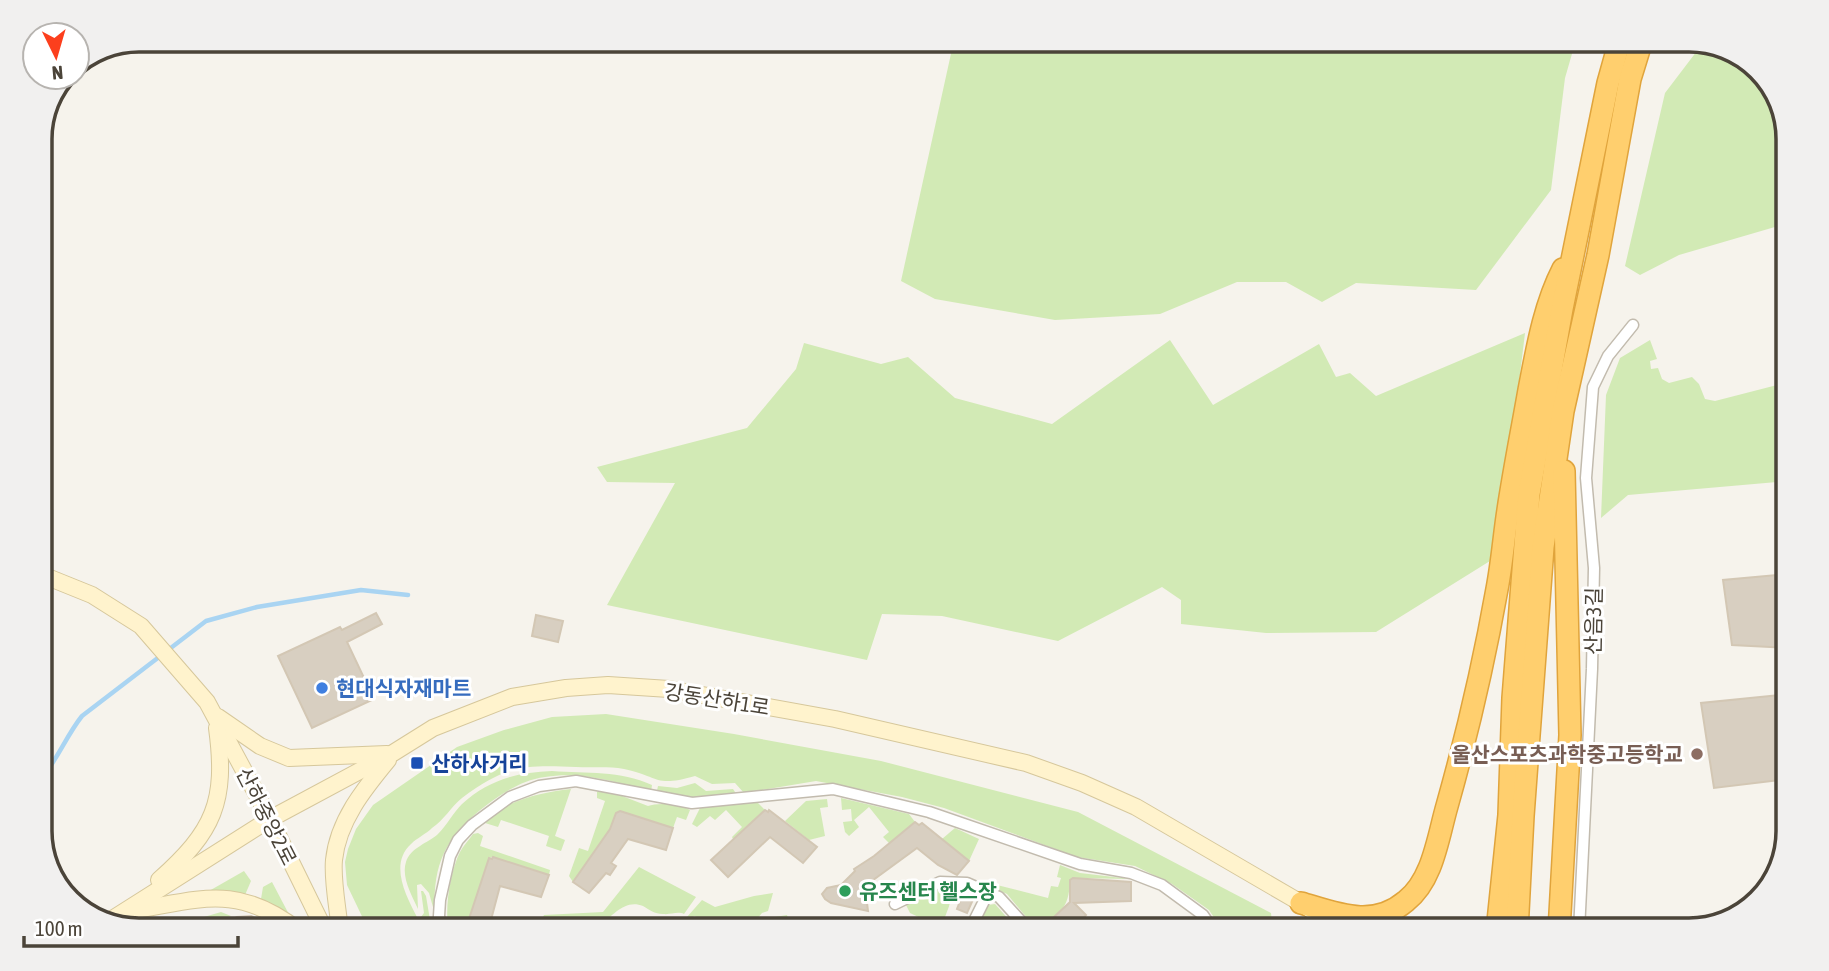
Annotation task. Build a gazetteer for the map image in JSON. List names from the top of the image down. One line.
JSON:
{"streets":{"street":["산음3길","강동산하1로","산하중앙2로"]},"crossings":[["강동산하1로","산하중앙2로"]],"places":{"other":["현대식자재마트","울산스포츠과학중고등학교","유즈센터 헬스장"],"transit":["산하사거리"]},"scale_bar":"100 m","north":"bottom"}
